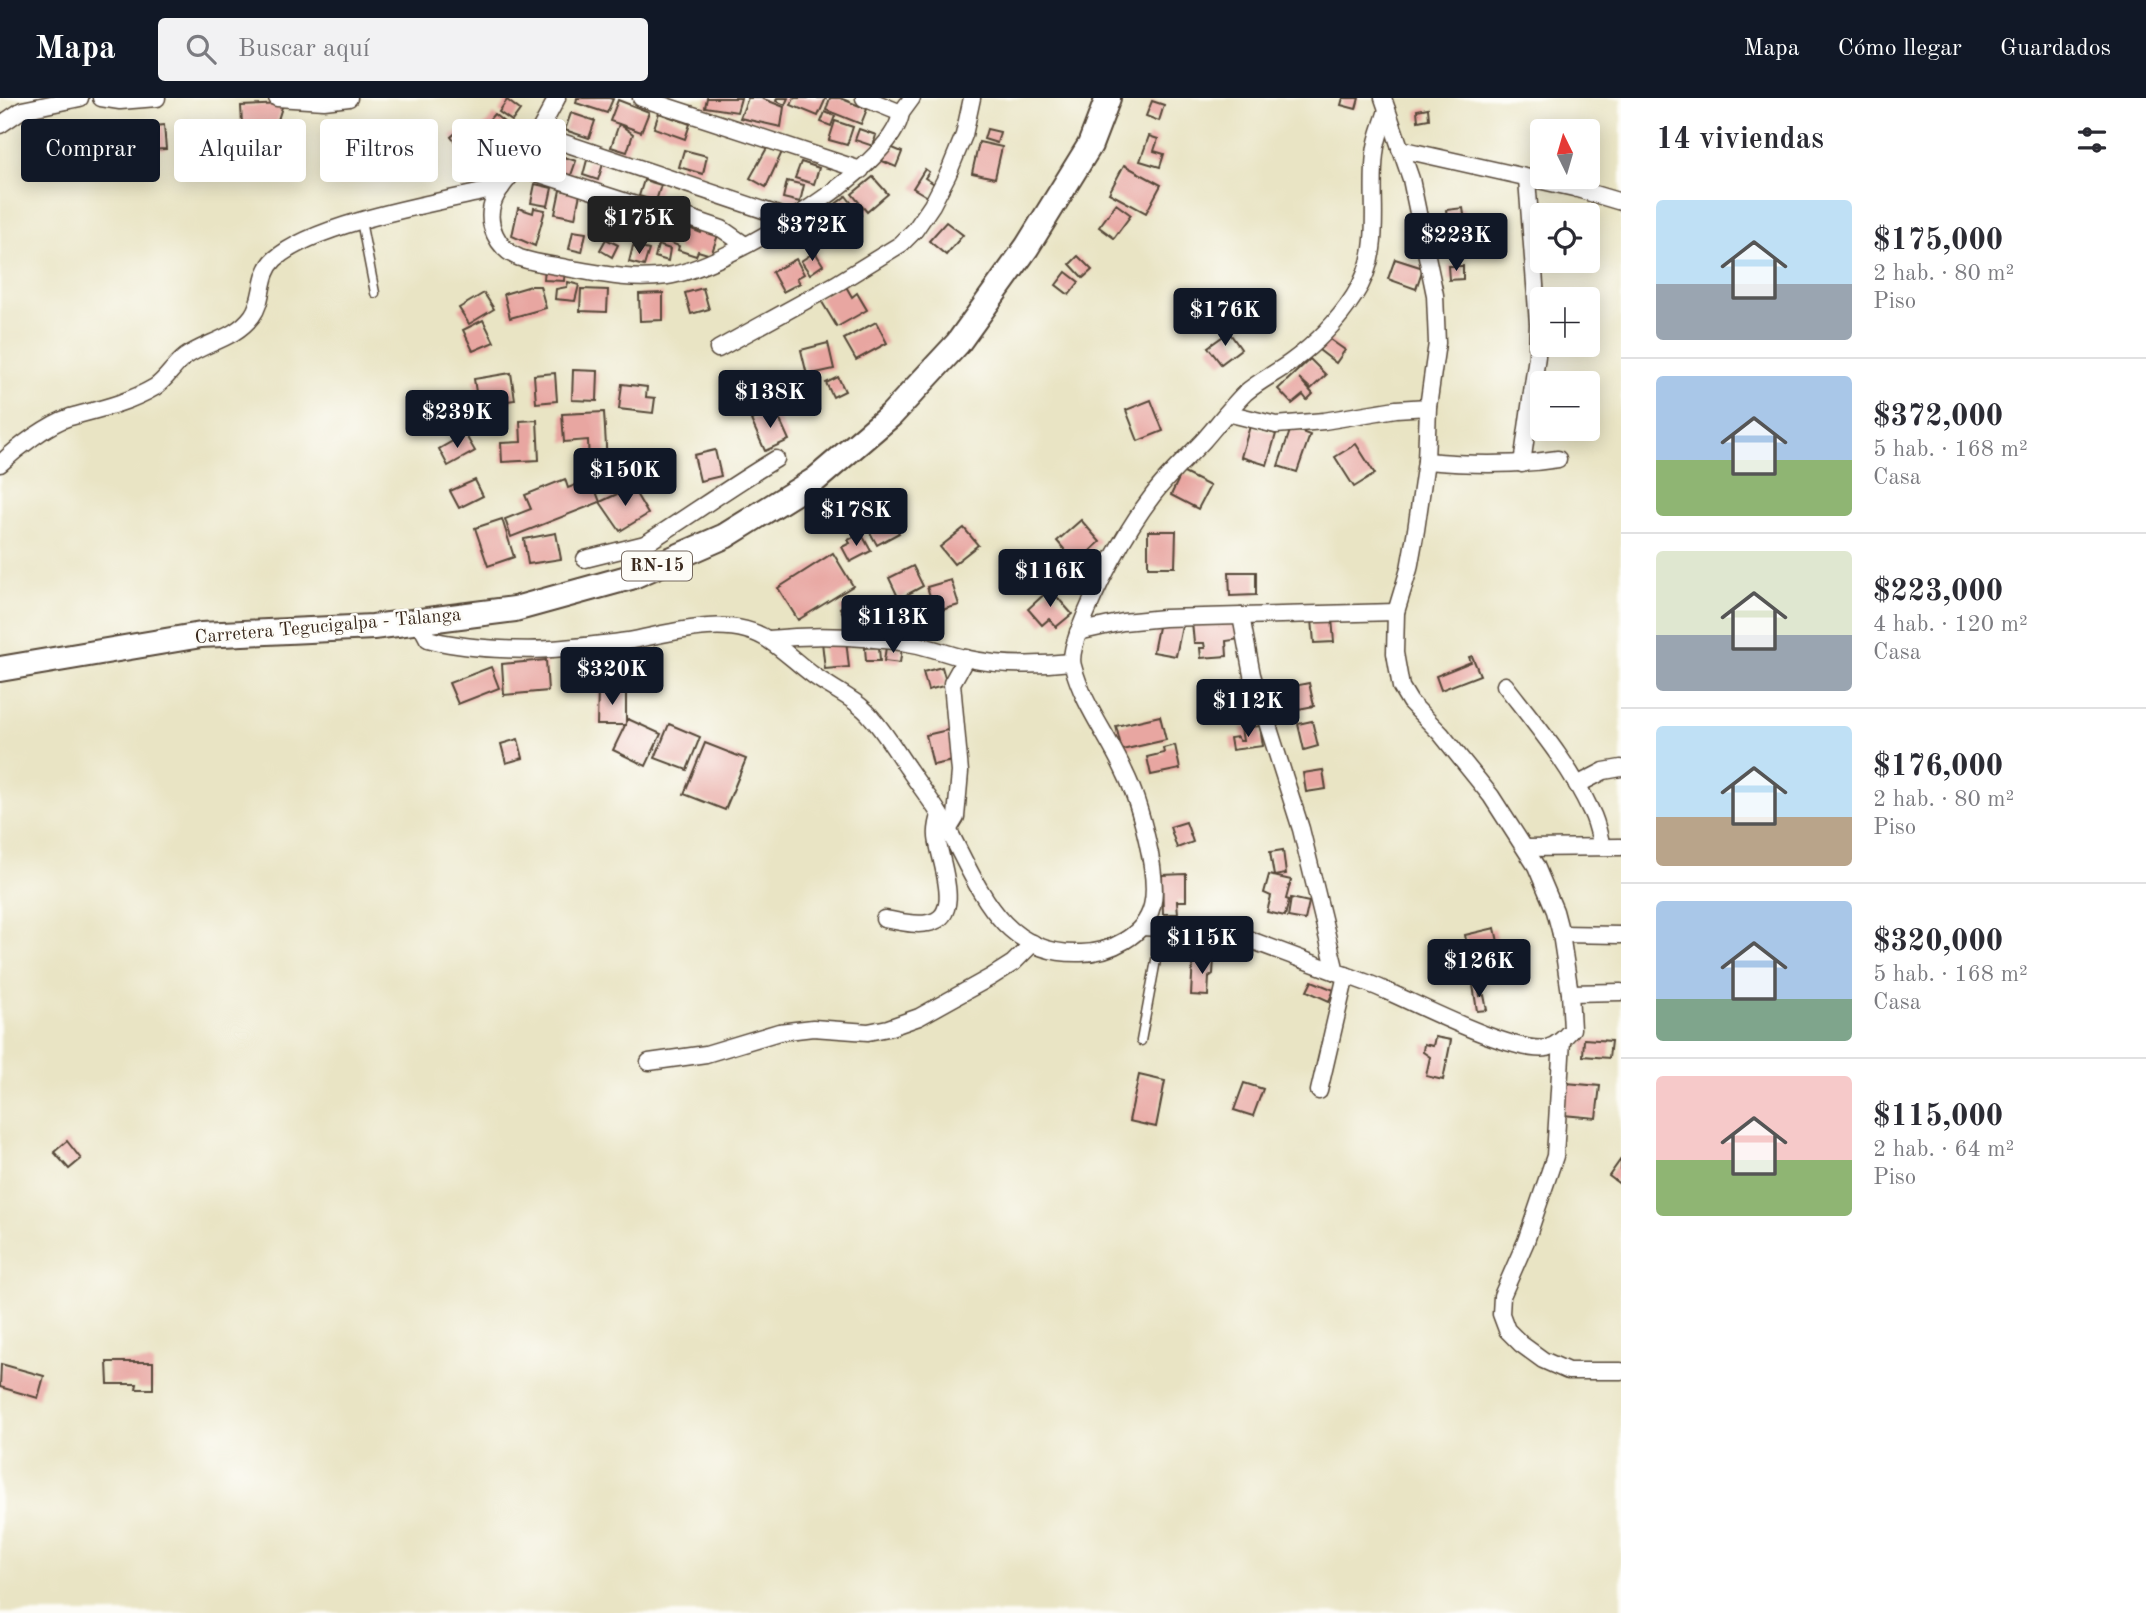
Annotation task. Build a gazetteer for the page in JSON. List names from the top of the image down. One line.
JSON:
{"streets":{"main road":["RN-15","Carretera Tegucigalpa - Talanga"]},"north":"top","page":{"header":"Mapa","search":"Buscar aquí","nav":["Mapa","Cómo llegar","Guardados"],"heading":"14 viviendas","map_buttons":["+","−"],"chip":["Comprar","Alquilar","Filtros","Nuevo"],"list":[{"name":"$175,000","note":"2 hab. · 80 m² · Piso"},{"name":"$372,000","note":"5 hab. · 168 m² · Casa"},{"name":"$223,000","note":"4 hab. · 120 m² · Casa"},{"name":"$176,000","note":"2 hab. · 80 m² · Piso"},{"name":"$320,000","note":"5 hab. · 168 m² · Casa"},{"name":"$115,000","note":"2 hab. · 64 m² · Piso"}],"price":["$175K","$372K","$223K","$176K","$138K","$239K","$150K","$178K","$116K","$113K","$320K","$112K","$115K","$126K"]}}
